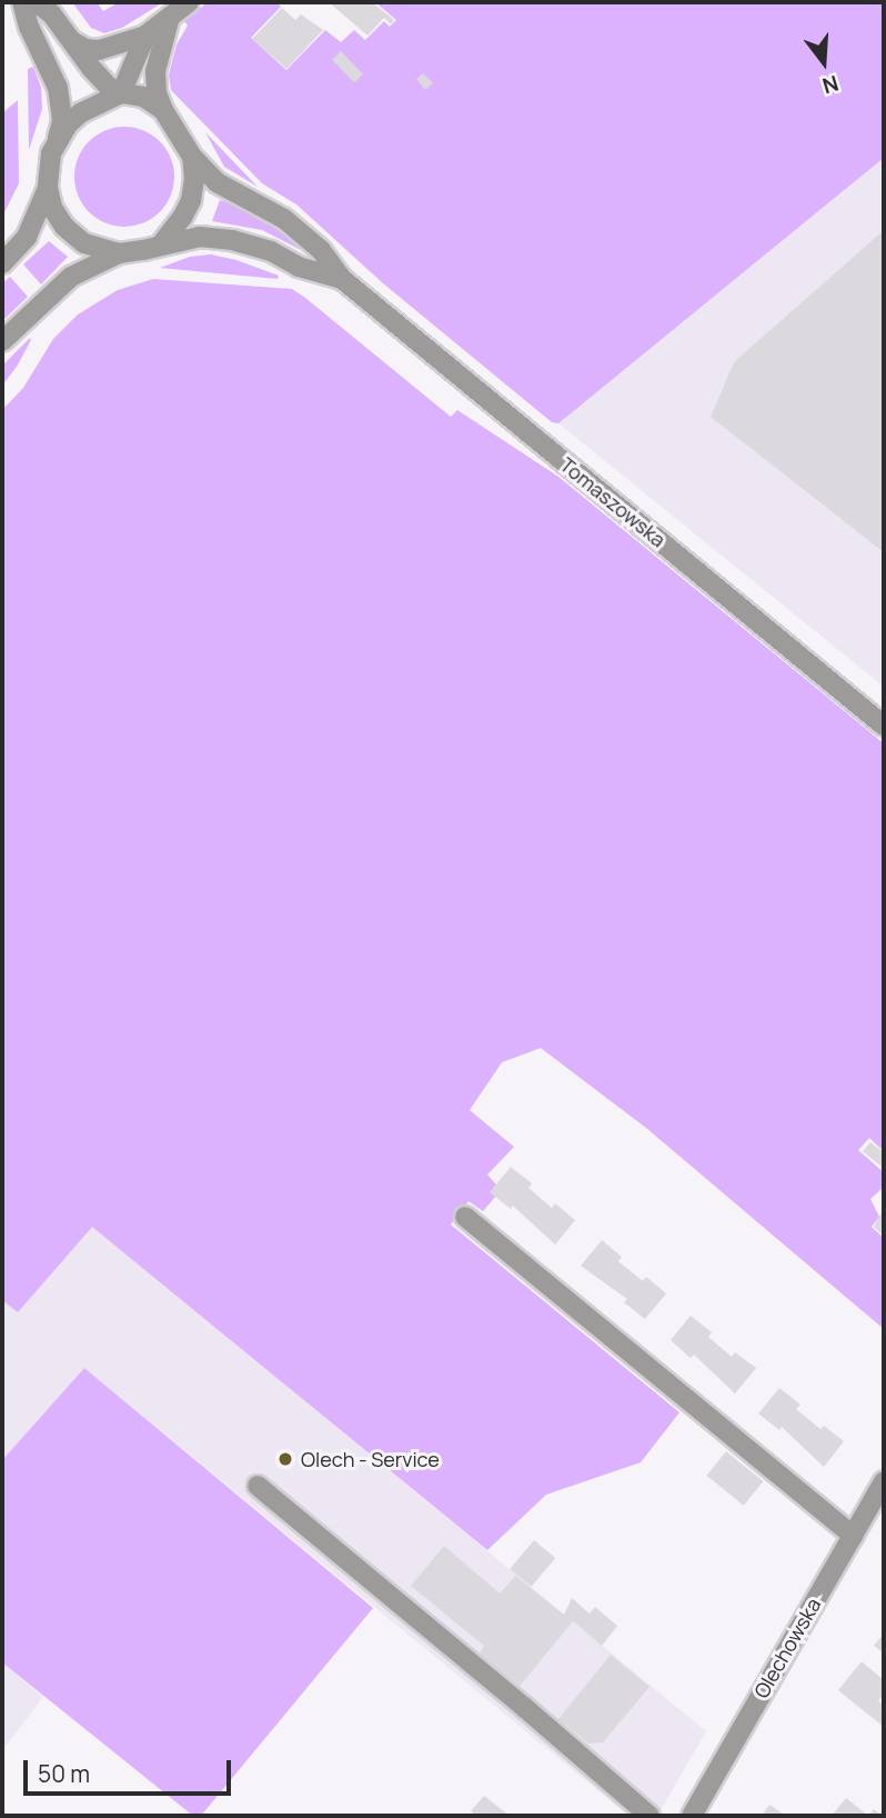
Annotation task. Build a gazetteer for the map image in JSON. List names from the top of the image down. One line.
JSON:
{"streets":{"street":["Tomaszowska","Olechowska"]},"places":["Olech - Service"],"scale_bar":"50 m","north":"bottom"}
